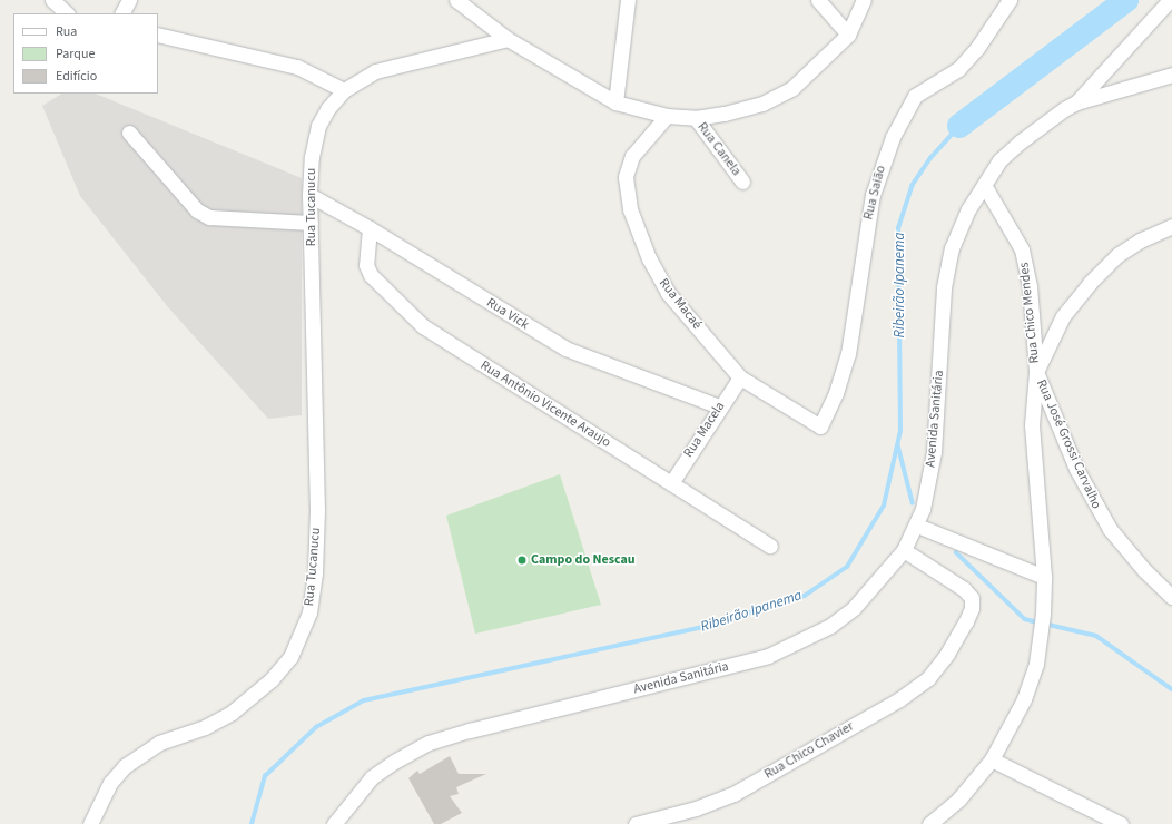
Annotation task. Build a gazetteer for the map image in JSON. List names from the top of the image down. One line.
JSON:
{"streets":{"street":["Rua Canela","Rua Saião","Rua Tucanucu","Rua Macaé","Rua Chico Mendes","Rua Vick","Rua Antônio Vicente Araujo","Avenida Sanitária","Rua Macela","Rua José Grossi Carvalho","Rua Chico Chavier"]},"crossings":[["Rua Saião","Rua Macaé"],["Rua Tucanucu","Rua Vick"],["Rua Macaé","Rua Macela"],["Rua Chico Mendes","Avenida Sanitária"],["Rua Chico Mendes","Rua José Grossi Carvalho"],["Rua Vick","Rua Antônio Vicente Araujo"],["Rua Vick","Rua Macela"],["Rua Antônio Vicente Araujo","Rua Macela"],["Avenida Sanitária","Rua Chico Chavier"]],"water":["Ribeirão Ipanema"],"places":["Campo do Nescau"],"legend":["Rua","Parque","Edifício"]}
